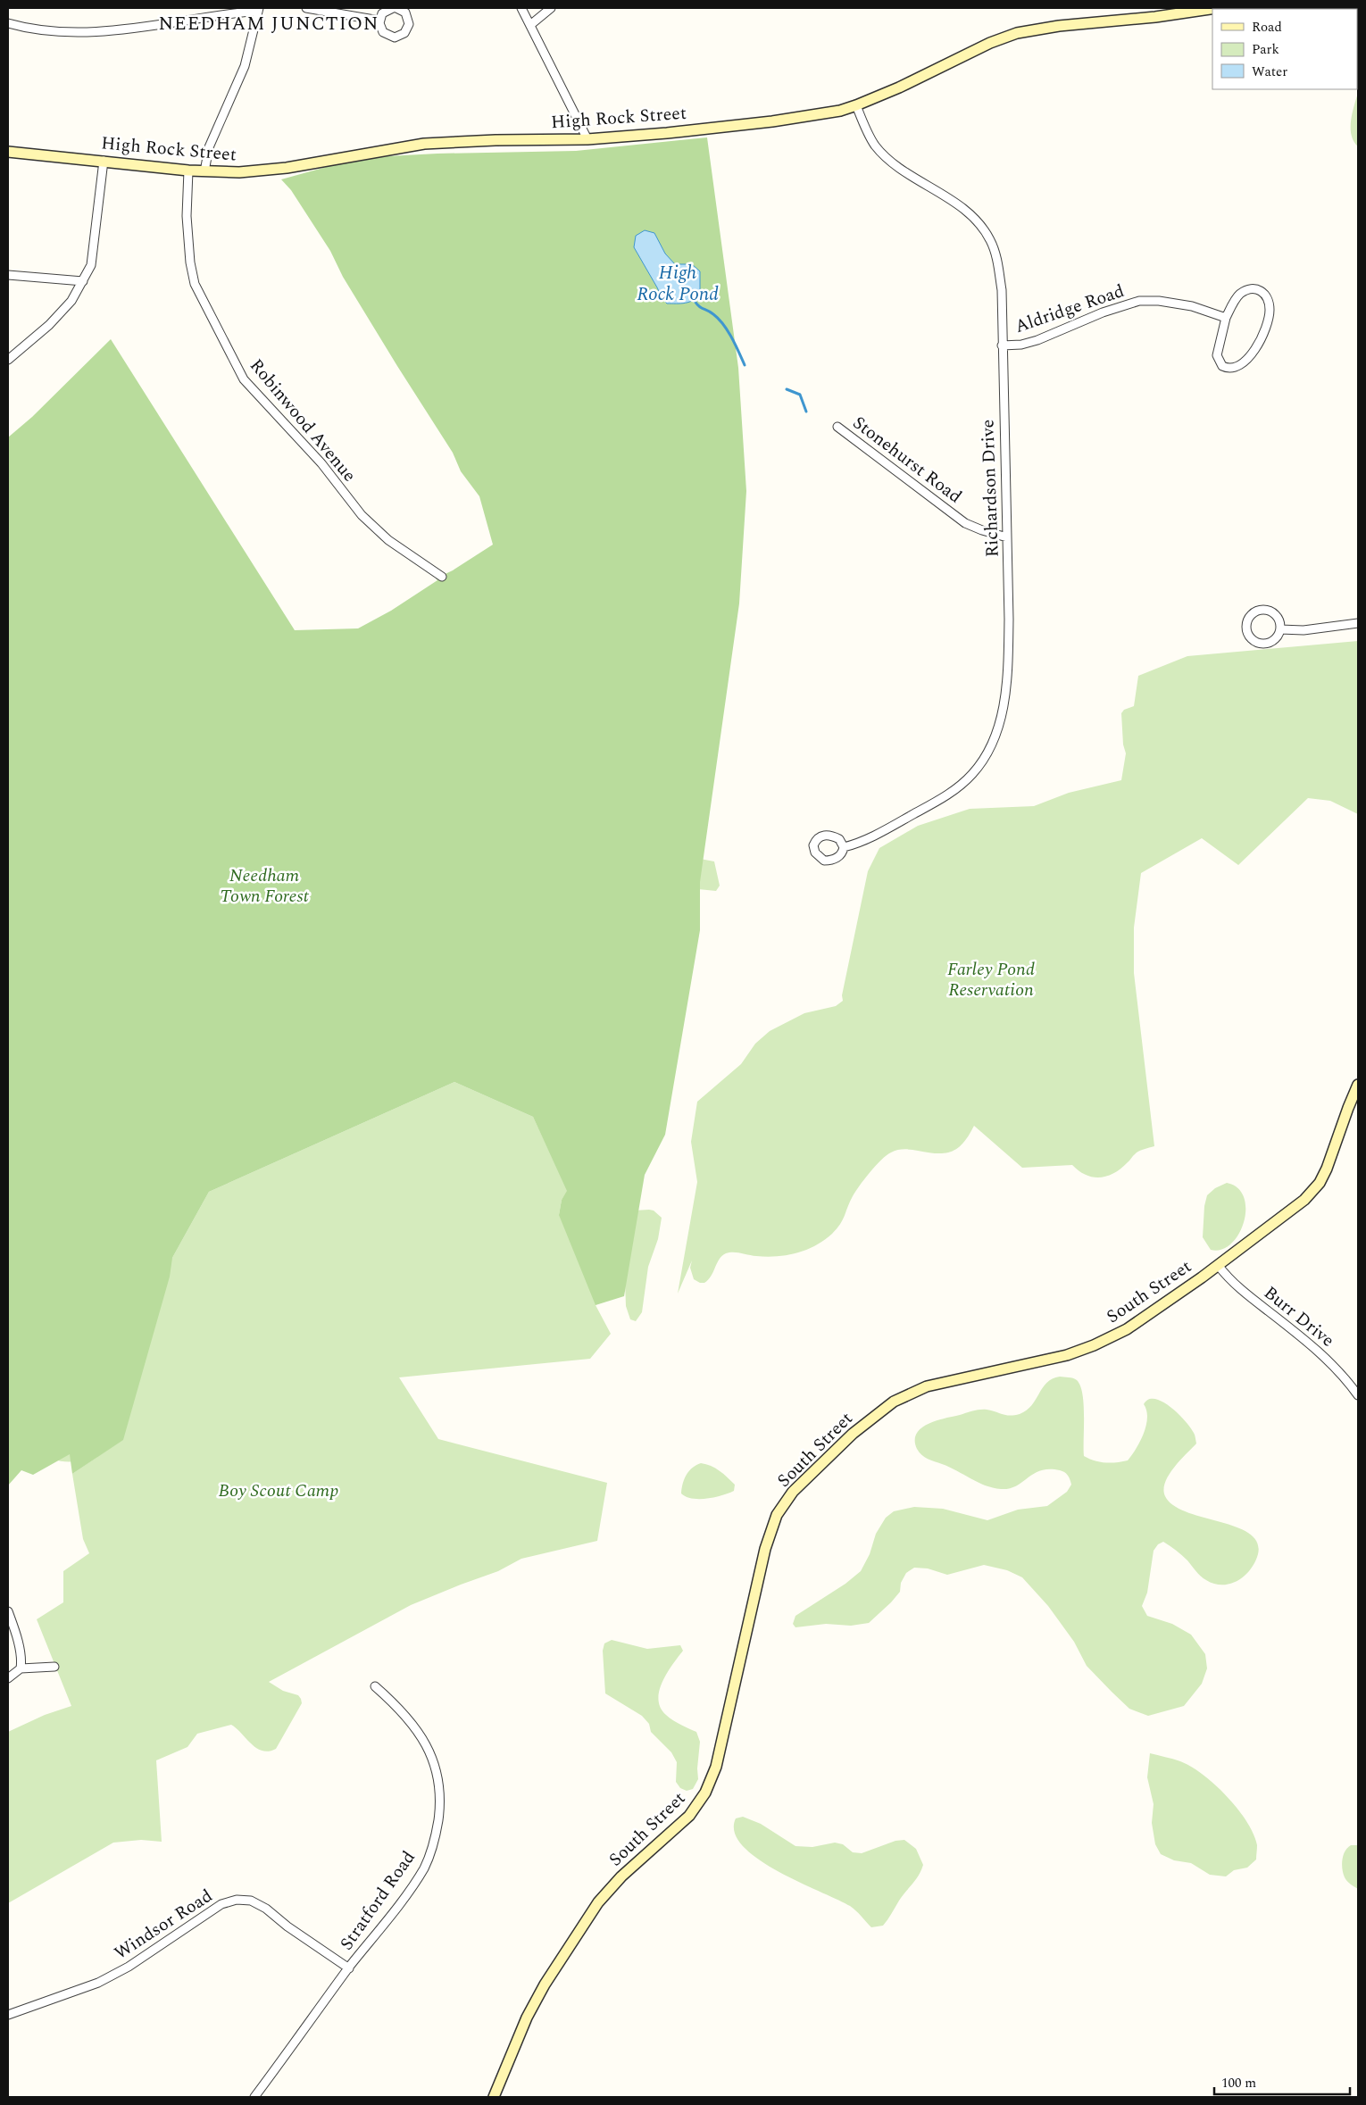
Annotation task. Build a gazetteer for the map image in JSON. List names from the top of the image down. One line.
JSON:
{"streets":{"street":["High Rock Street","Aldridge Road","Robinwood Avenue","Stonehurst Road","Richardson Drive","South Street","Burr Drive","Stratford Road","Windsor Road"]},"crossings":[["High Rock Street","Robinwood Avenue"],["High Rock Street","Richardson Drive"],["Aldridge Road","Richardson Drive"],["Stonehurst Road","Richardson Drive"],["South Street","Burr Drive"],["Stratford Road","Windsor Road"]],"districts":["NEEDHAM JUNCTION"],"water":["High Rock Pond"],"parks":["Needham Town Forest","Farley Pond Reservation","Boy Scout Camp"],"legend":["Road","Park","Water"],"scale_bar":"100 m"}
